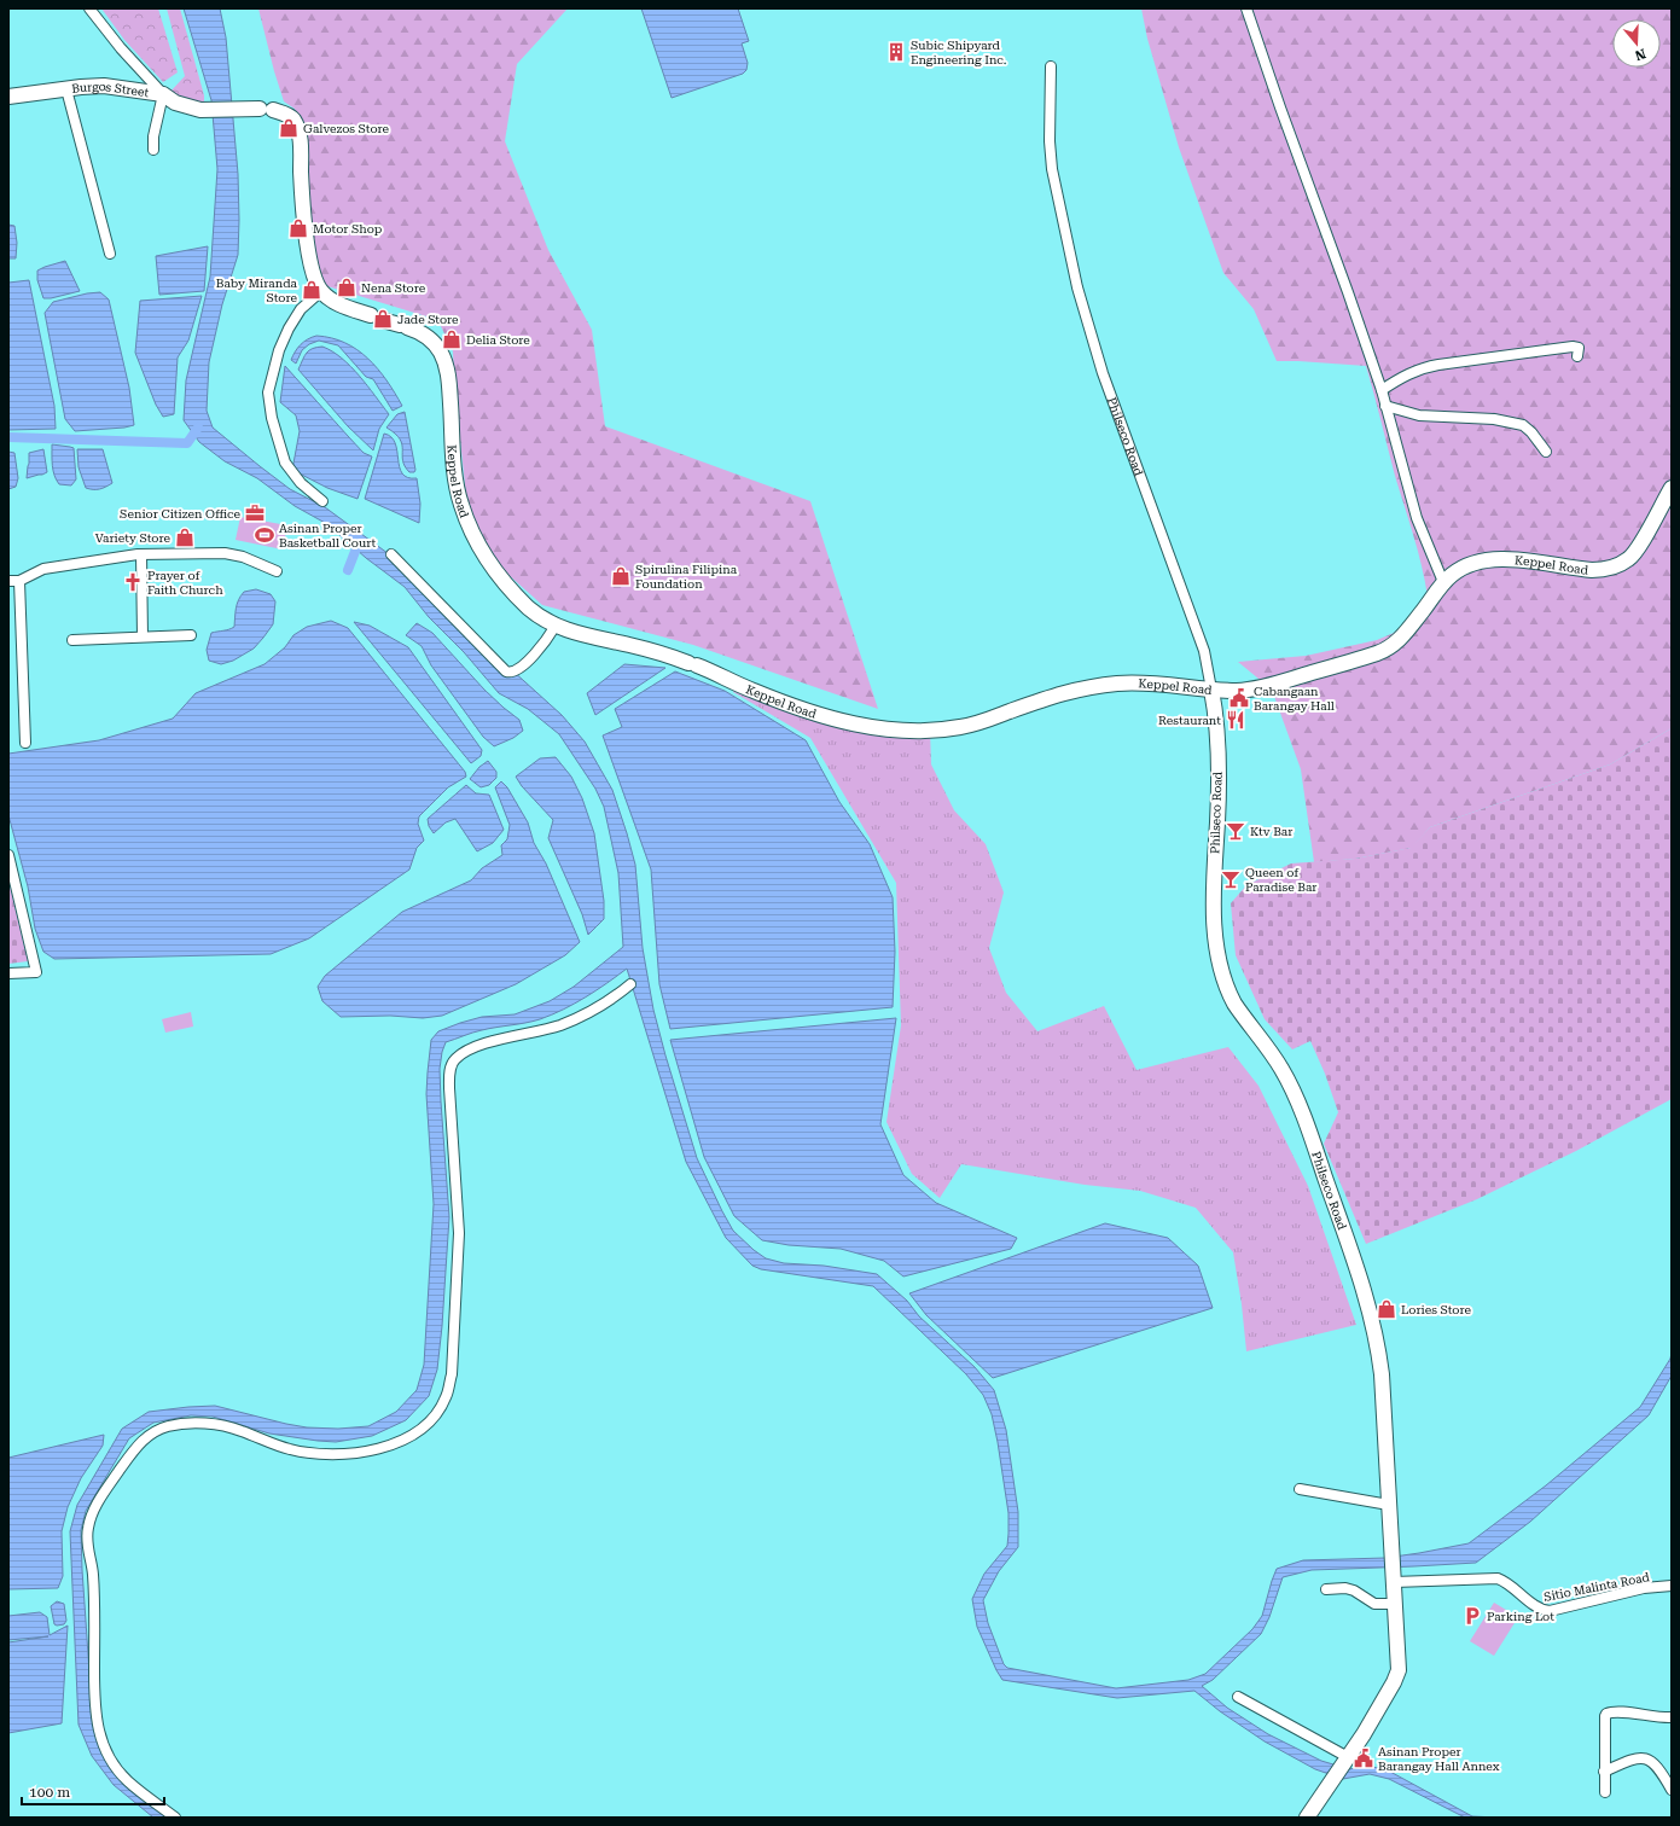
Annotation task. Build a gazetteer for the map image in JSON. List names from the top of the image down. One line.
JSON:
{"streets":{"street":["Burgos Street","Philseco Road","Keppel Road","Sitio Malinta Road"]},"crossings":[["Burgos Street","Keppel Road"],["Philseco Road","Keppel Road"],["Philseco Road","Sitio Malinta Road"]],"places":{"building":["Subic Shipyard Engineering Inc."],"shop":["Galvezos Store","Motor Shop","Nena Store","Baby Miranda Store","Jade Store","Delia Store","Variety Store","Spirulina Filipina Foundation","Lories Store"],"office":["Senior Citizen Office"],"sports":["Asinan Proper Basketball Court"],"church":["Prayer of Faith Church"],"public building":["Cabangaan Barangay Hall","Asinan Proper Barangay Hall Annex"],"restaurant":["Restaurant"],"bar":["Ktv Bar","Queen of Paradise Bar"],"parking":["Parking Lot"]},"scale_bar":"100 m","north":"bottom"}
